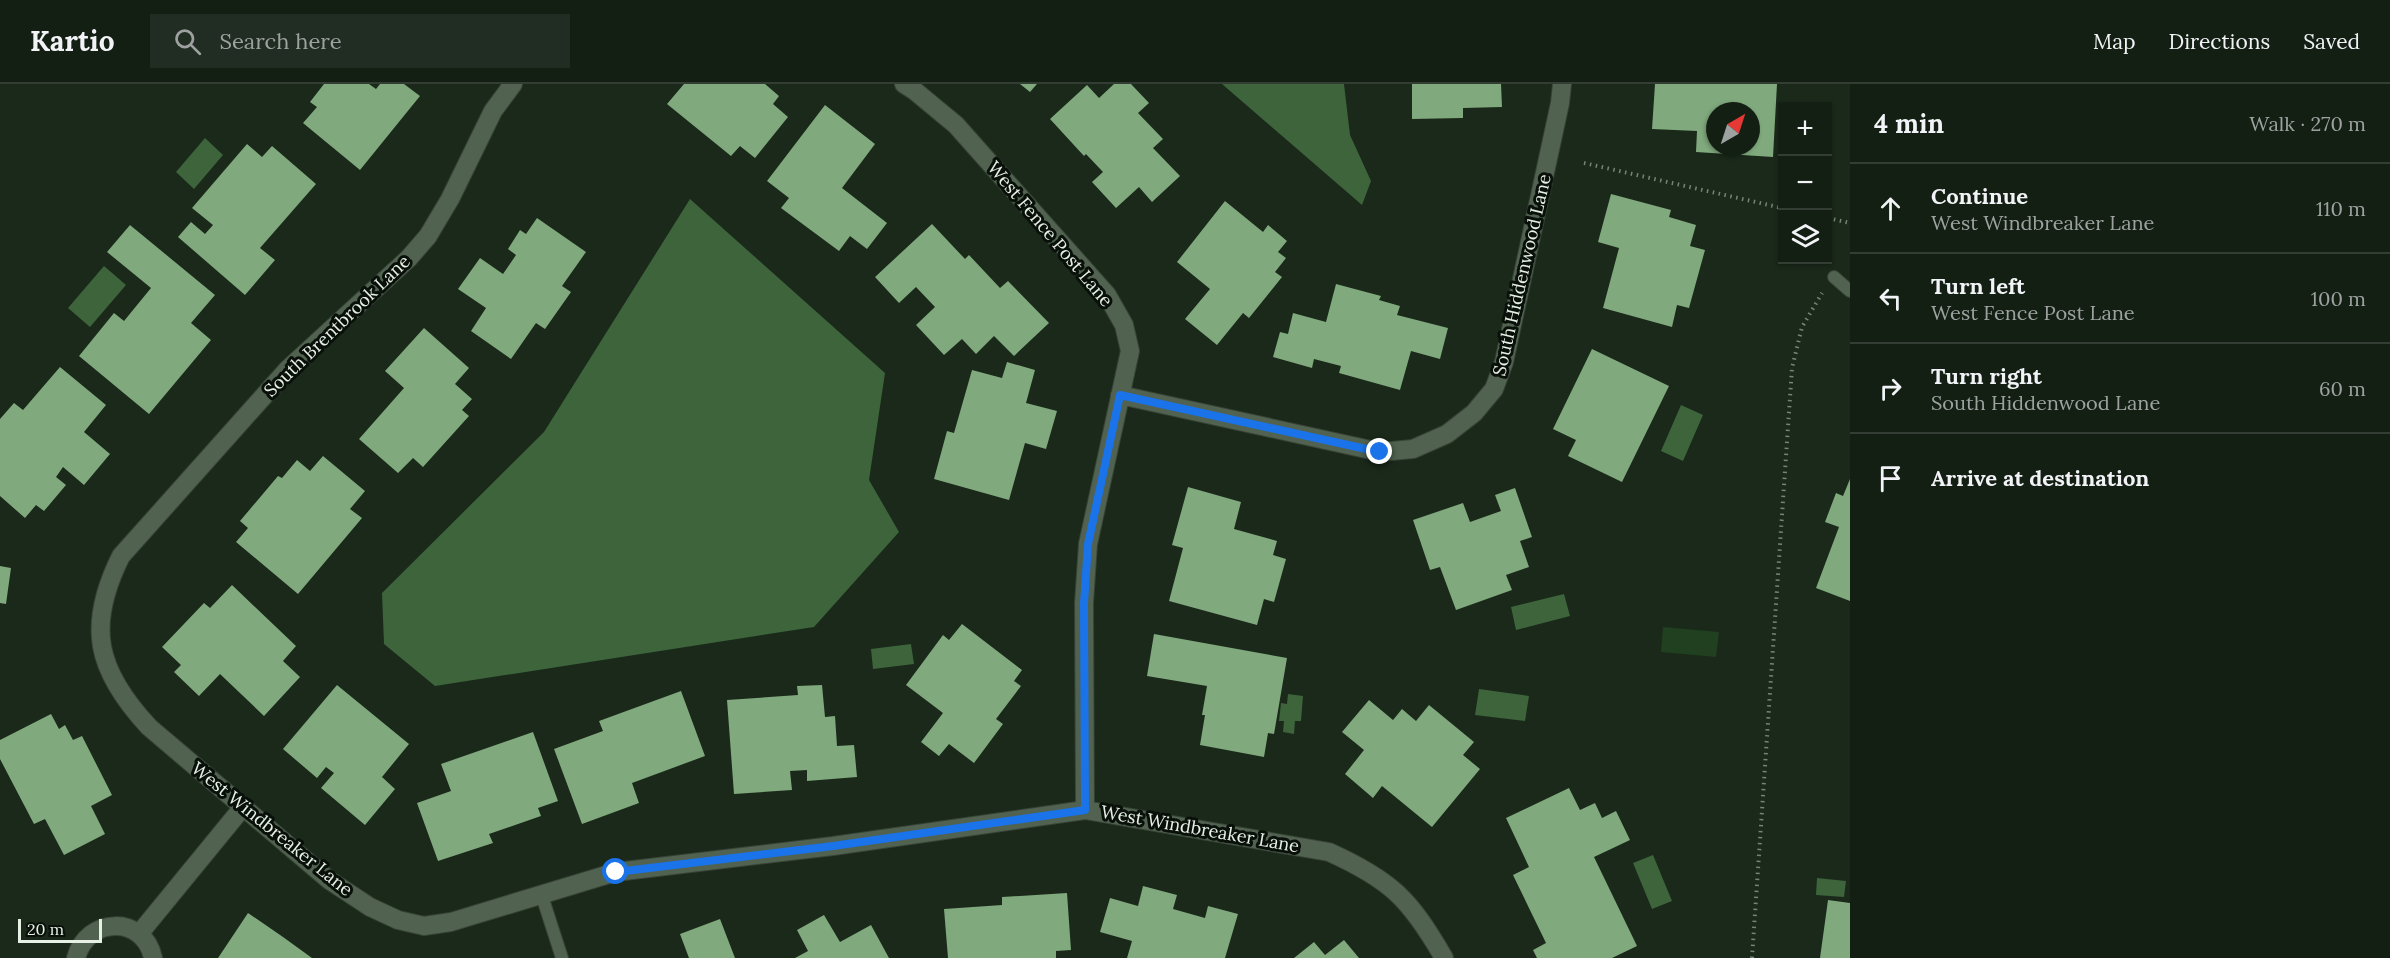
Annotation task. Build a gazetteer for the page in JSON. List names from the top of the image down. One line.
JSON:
{"streets":{"street":["West Fence Post Lane","South Hiddenwood Lane","South Brentbrook Lane","West Windbreaker Lane"]},"crossings":[["West Fence Post Lane","South Hiddenwood Lane"],["West Fence Post Lane","West Windbreaker Lane"],["South Brentbrook Lane","West Windbreaker Lane"]],"scale_bar":"20 m","north":"top right","page":{"header":"Kartio","search":"Search here","nav":["Map","Directions","Saved"],"heading":["4 min","Walk · 270 m"],"map_buttons":["+","−"],"list":[["Continue","West Windbreaker Lane","110 m"],["Turn left","West Fence Post Lane","100 m"],["Turn right","South Hiddenwood Lane","60 m"],"Arrive at destination"],"scale":"20 m"}}
